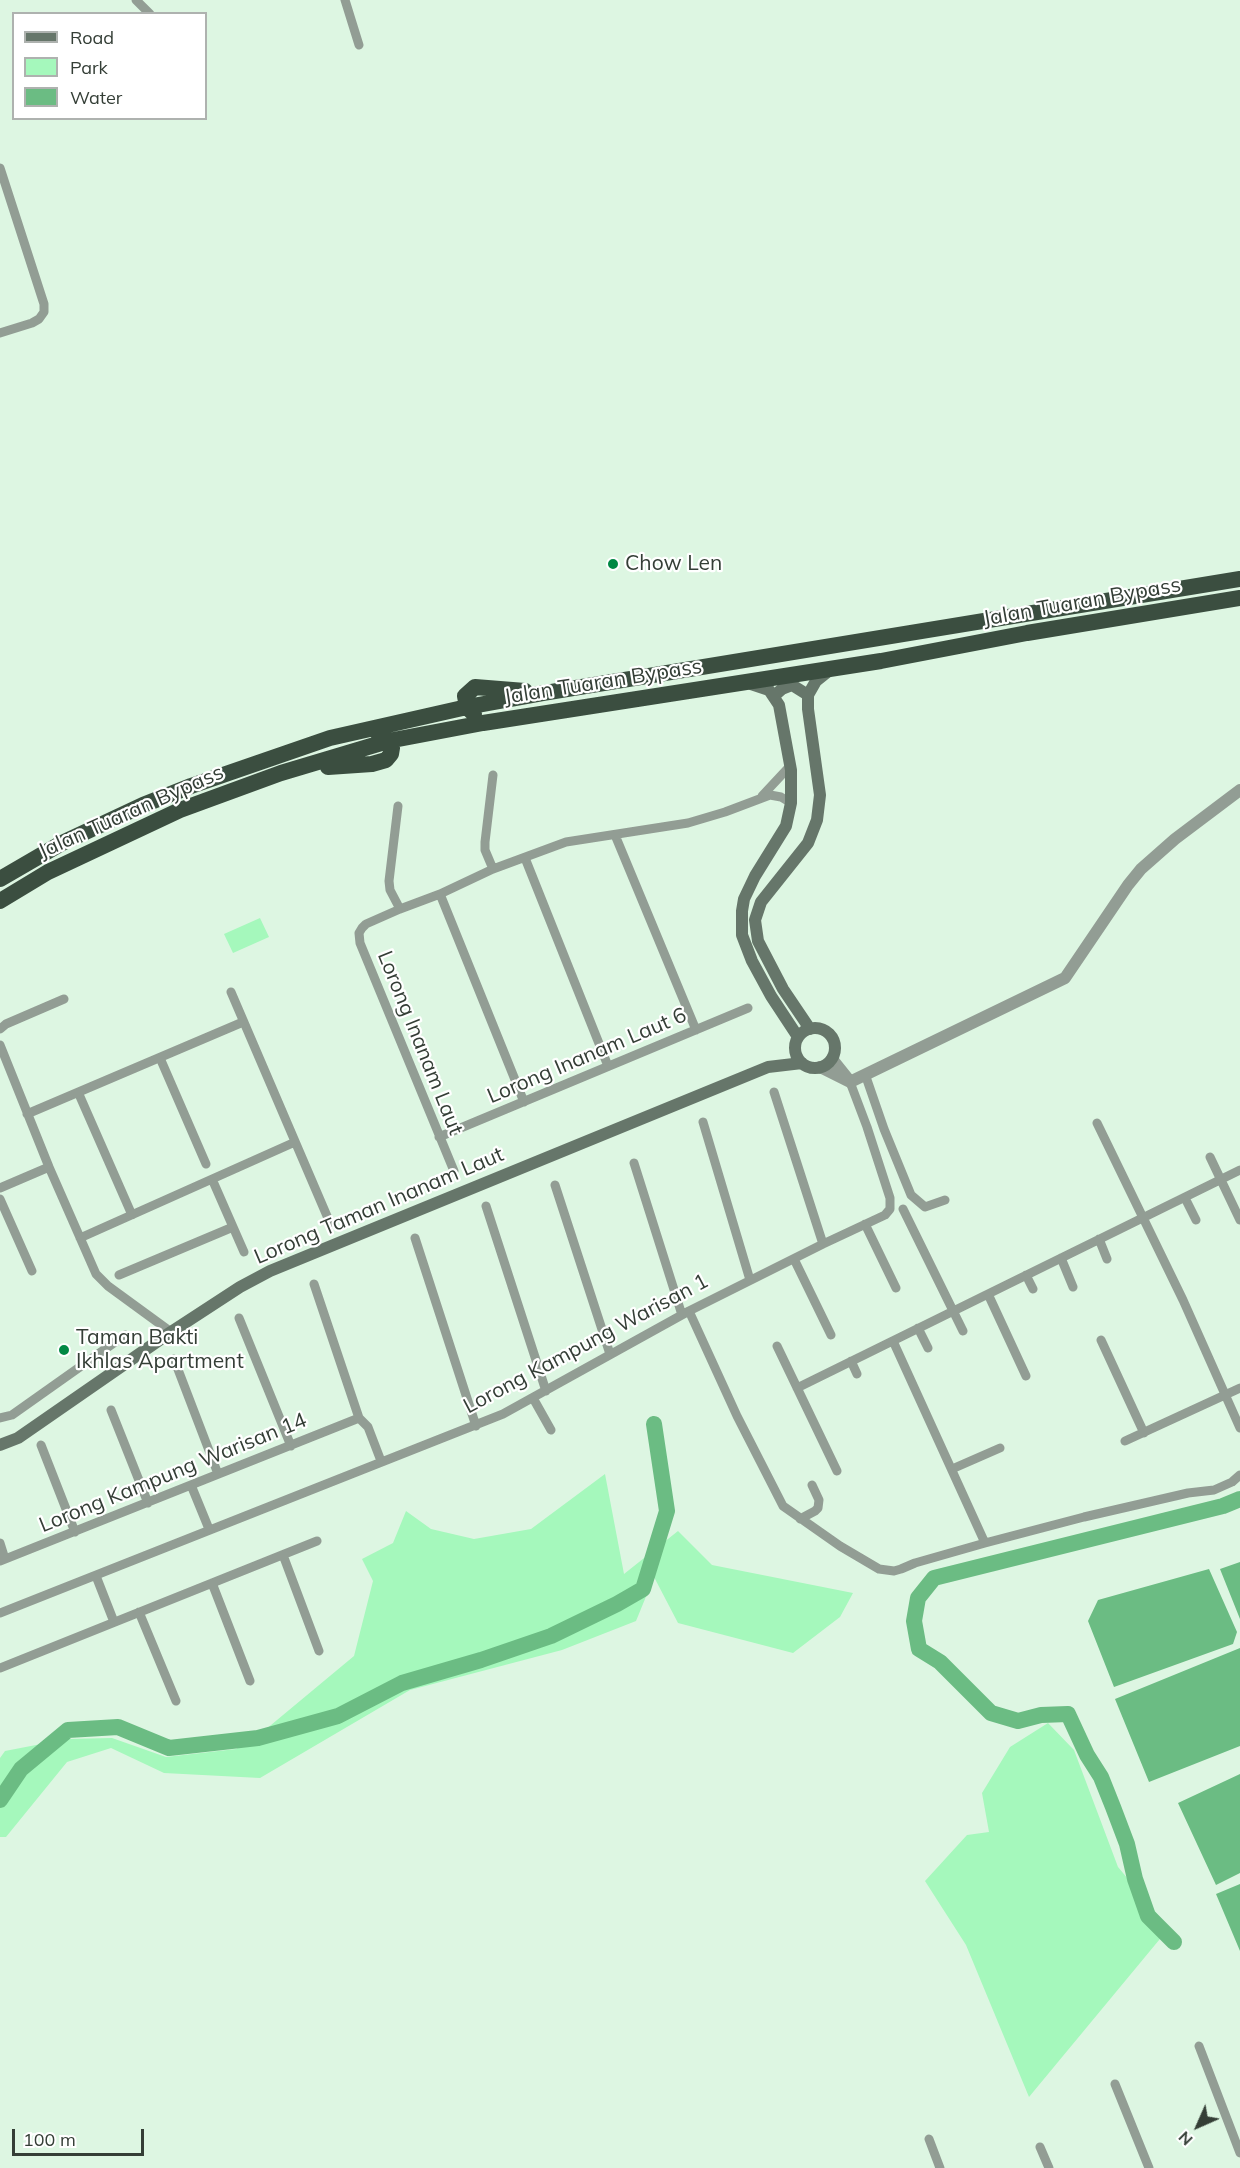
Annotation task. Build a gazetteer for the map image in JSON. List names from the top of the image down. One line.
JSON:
{"streets":{"highway":["Jalan Tuaran Bypass"],"main road":["Lorong Taman Inanam Laut"],"street":["Lorong Inanam Laut","Lorong Inanam Laut 6","Lorong Kampung Warisan 1","Lorong Kampung Warisan 14"]},"crossings":[["Lorong Inanam Laut","Lorong Inanam Laut 6"],["Lorong Taman Inanam Laut","Lorong Kampung Warisan 1"]],"places":["Chow Len","Taman Bakti Ikhlas Apartment"],"legend":["Road","Park","Water"],"scale_bar":"100 m","north":"bottom left"}
